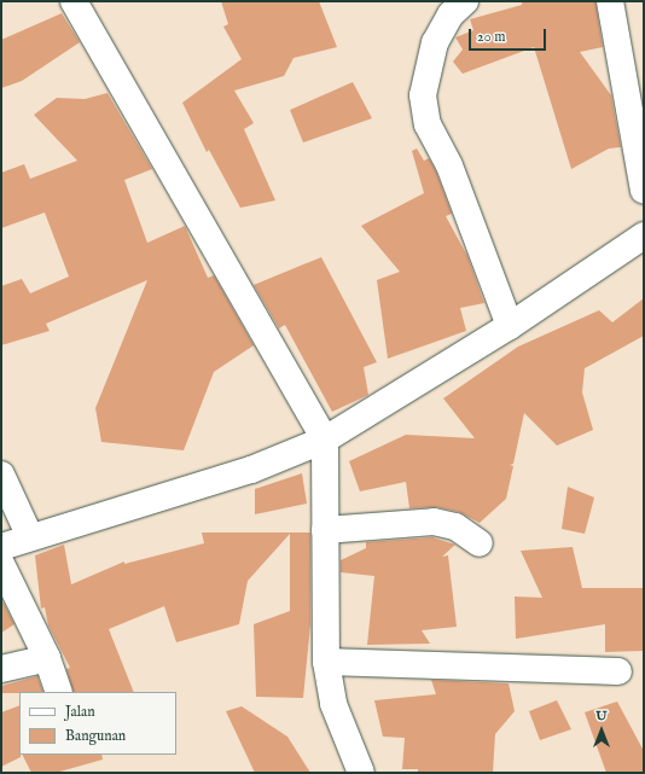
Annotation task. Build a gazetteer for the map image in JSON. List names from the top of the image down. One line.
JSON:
{"legend":["Jalan","Bangunan"],"scale_bar":"20 m","north":"top"}
